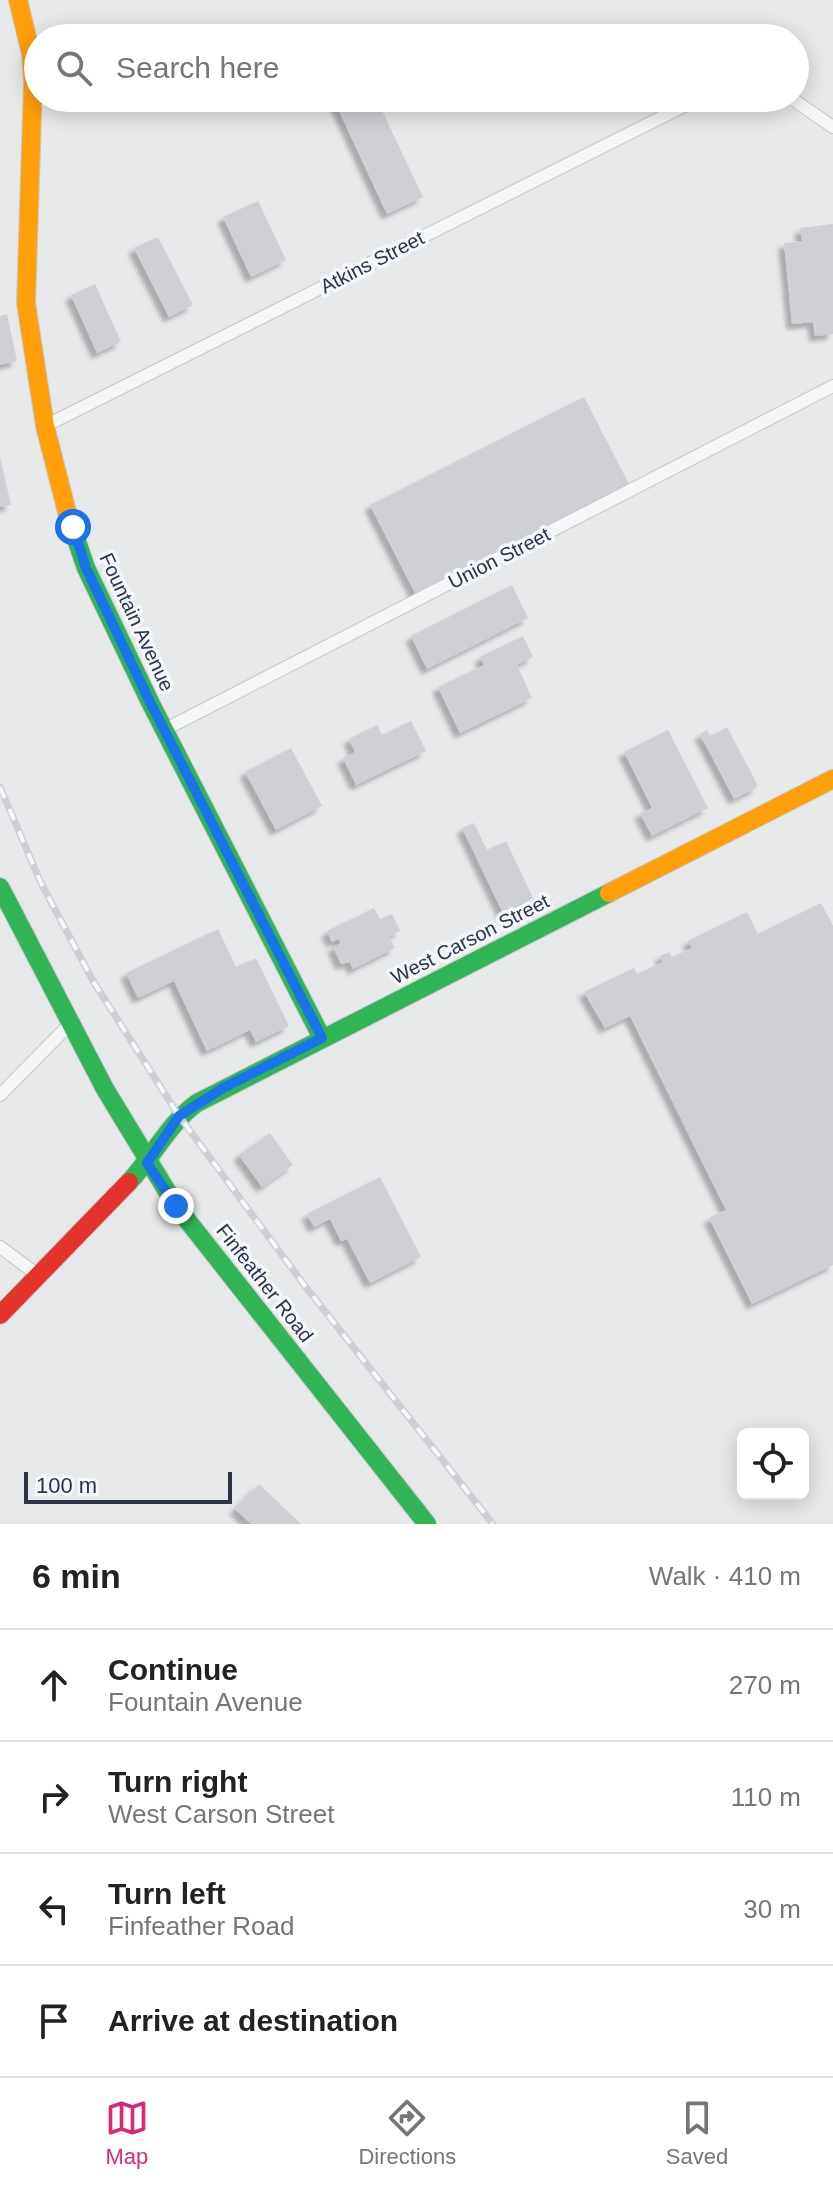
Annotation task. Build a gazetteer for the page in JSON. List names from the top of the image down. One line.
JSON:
{"streets":{"street":["Atkins Street","Union Street","Fountain Avenue","West Carson Street","Finfeather Road"]},"crossings":[["Atkins Street","Fountain Avenue"],["Union Street","Fountain Avenue"],["Fountain Avenue","West Carson Street"],["West Carson Street","Finfeather Road"]],"scale_bar":"100 m","page":{"search":"Search here","scale":"100 m","heading":["6 min","Walk · 410 m"],"list":[["Continue","Fountain Avenue","270 m"],["Turn right","West Carson Street","110 m"],["Turn left","Finfeather Road","30 m"],"Arrive at destination"],"nav":["Map","Directions","Saved"]}}
